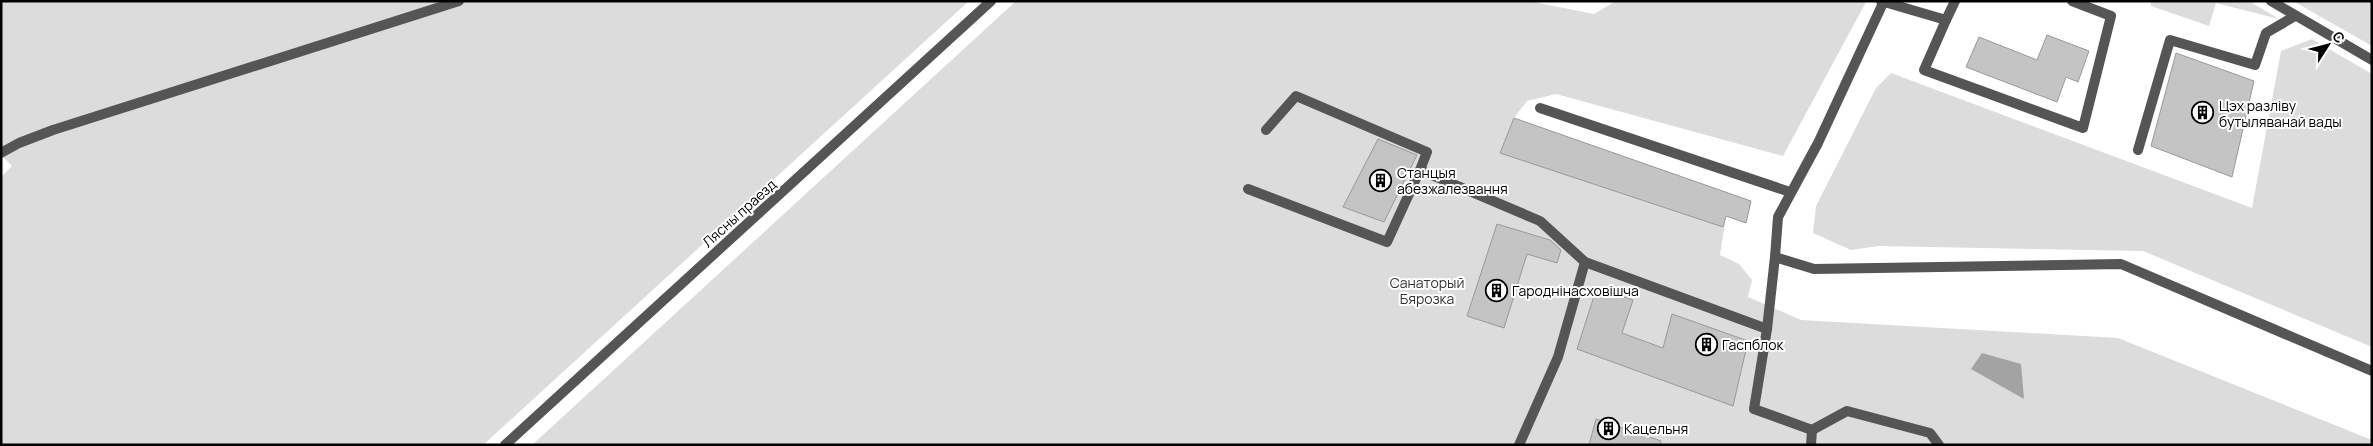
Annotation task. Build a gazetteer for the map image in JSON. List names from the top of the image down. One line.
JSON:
{"streets":{"street":["Лясны праезд"]},"parks":["Санаторый Бярозка"],"places":{"building":["Цэх разліву бутыляванай вады","Станцыя абезжалезвання","Гароднінасховішча","Гаспблок","Кацельня"]},"north":"top right"}
